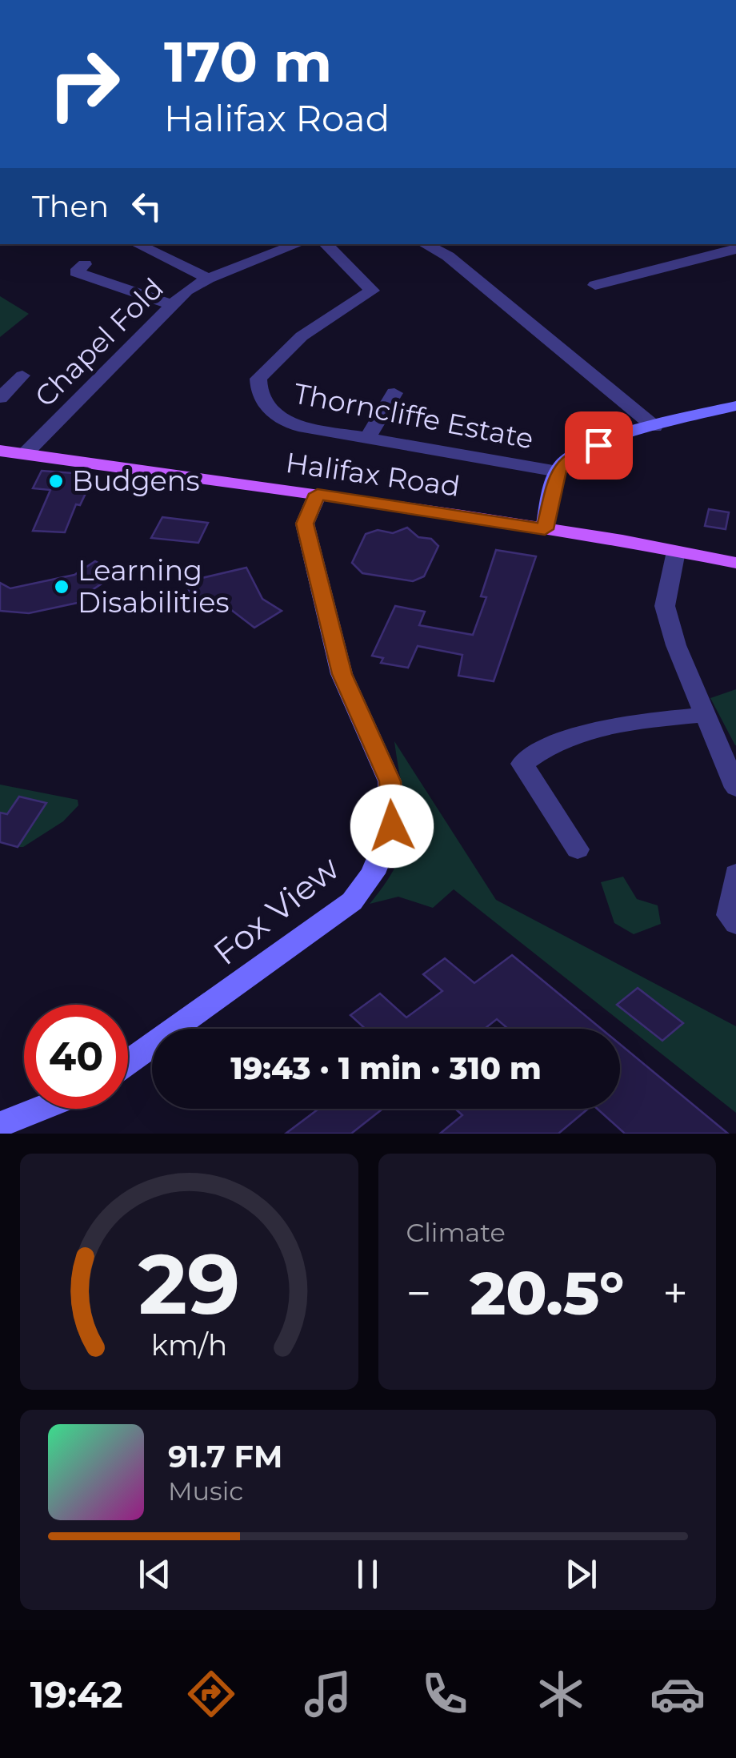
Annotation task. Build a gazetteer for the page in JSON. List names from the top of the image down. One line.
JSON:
{"streets":{"main road":["Halifax Road"],"street":["Chapel Fold","Thorncliffe Estate","Fox View"]},"crossings":[["Chapel Fold","Halifax Road"],["Halifax Road","Fox View"]],"places":["Budgens","Learning Disabilities"],"page":{"turn":["170 m","Halifax Road"],"then":"Then","limit":"40","trip":"19:43 · 1 min · 310 m","tile":"Climate","heat":["−","20.5°","+"],"song":["91.7 FM","Music"],"tabs":"19:42","gauge":["29","km/h"]}}
